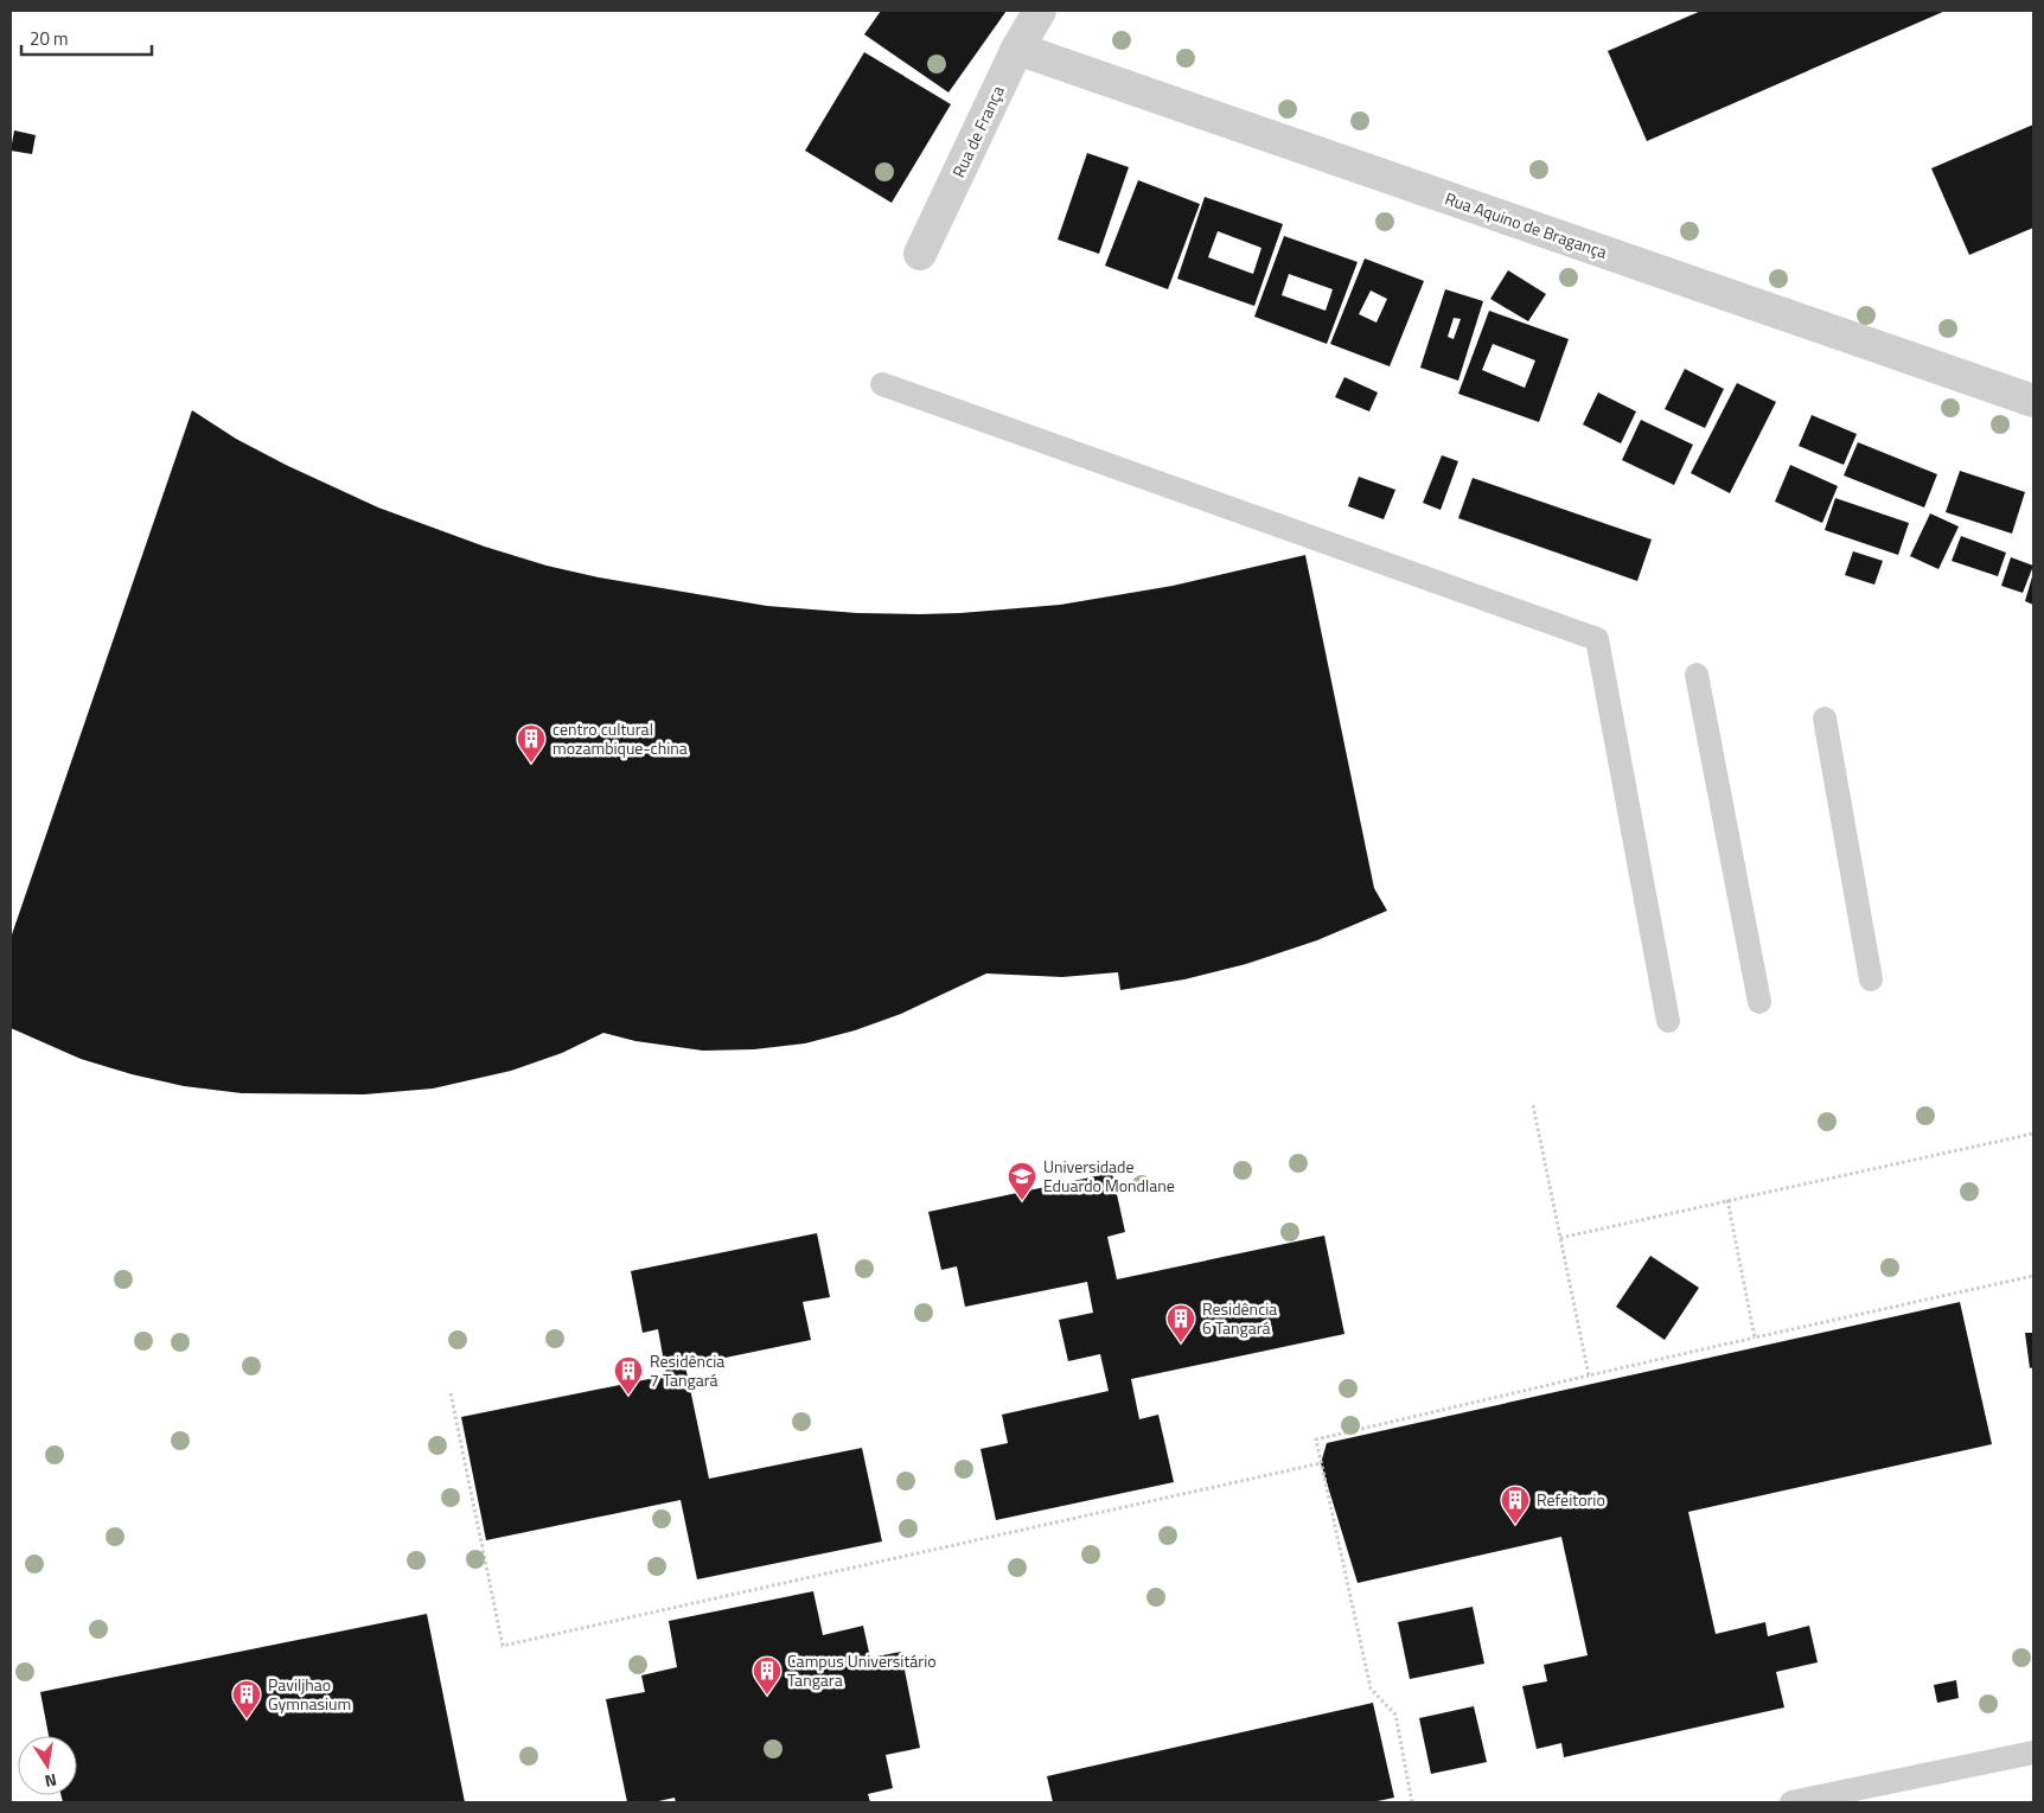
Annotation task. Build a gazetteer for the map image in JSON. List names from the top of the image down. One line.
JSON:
{"streets":{"street":["Rua de França","Rua Aquino de Bragança"]},"crossings":[["Rua de França","Rua Aquino de Bragança"]],"places":{"building":["centro cultural mozambique-china","Residência 6 Tangará","Residência 7 Tangará","Refeitorio","Campus Universitário Tangara","Paviljhao Gymnasium"],"school or university":["Universidade Eduardo Mondlane"]},"scale_bar":"20 m","north":"bottom"}
